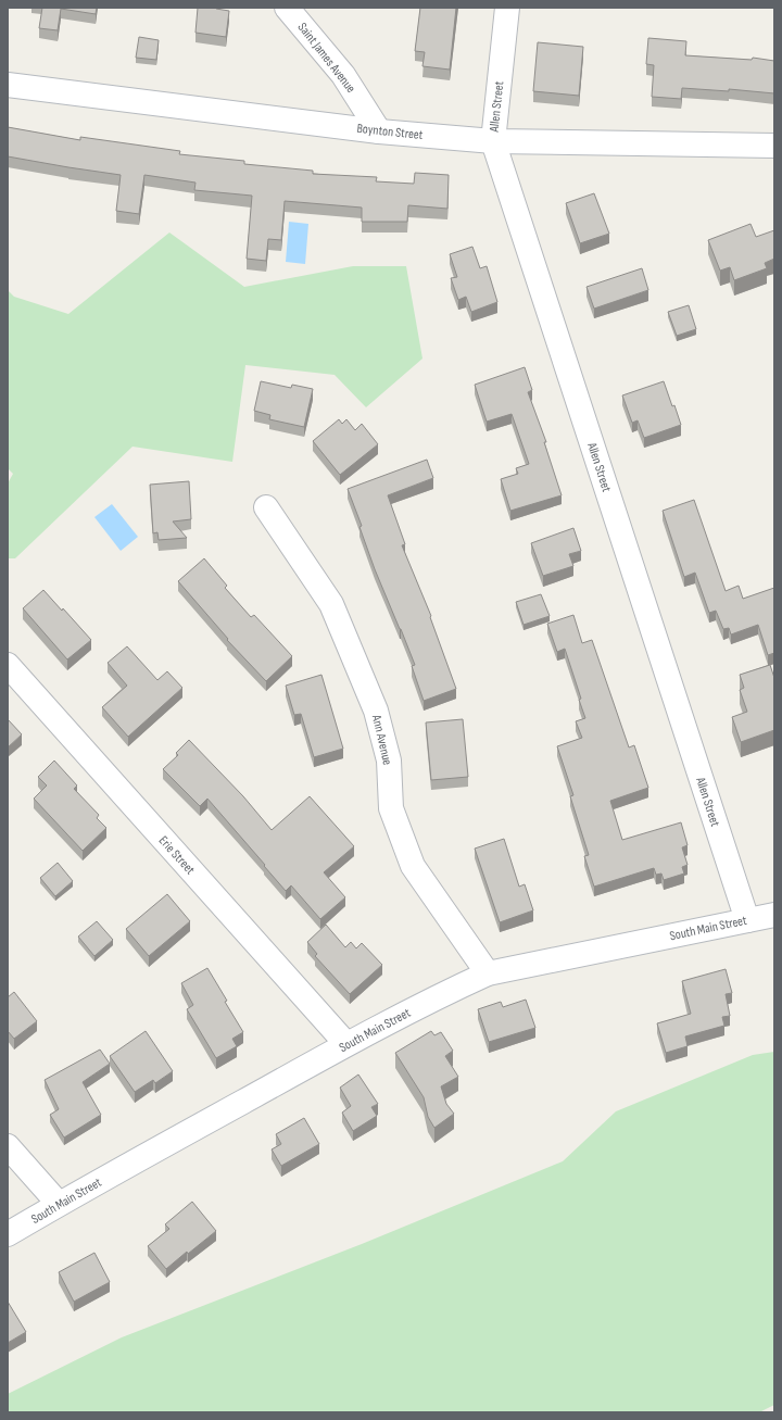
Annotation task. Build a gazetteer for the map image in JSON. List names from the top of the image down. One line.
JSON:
{"streets":{"street":["Saint James Avenue","Allen Street","Boynton Street","Ann Avenue","Erie Street","South Main Street"]},"crossings":[["Saint James Avenue","Boynton Street"],["Allen Street","Boynton Street"],["Allen Street","South Main Street"],["Ann Avenue","South Main Street"],["Erie Street","South Main Street"]]}
